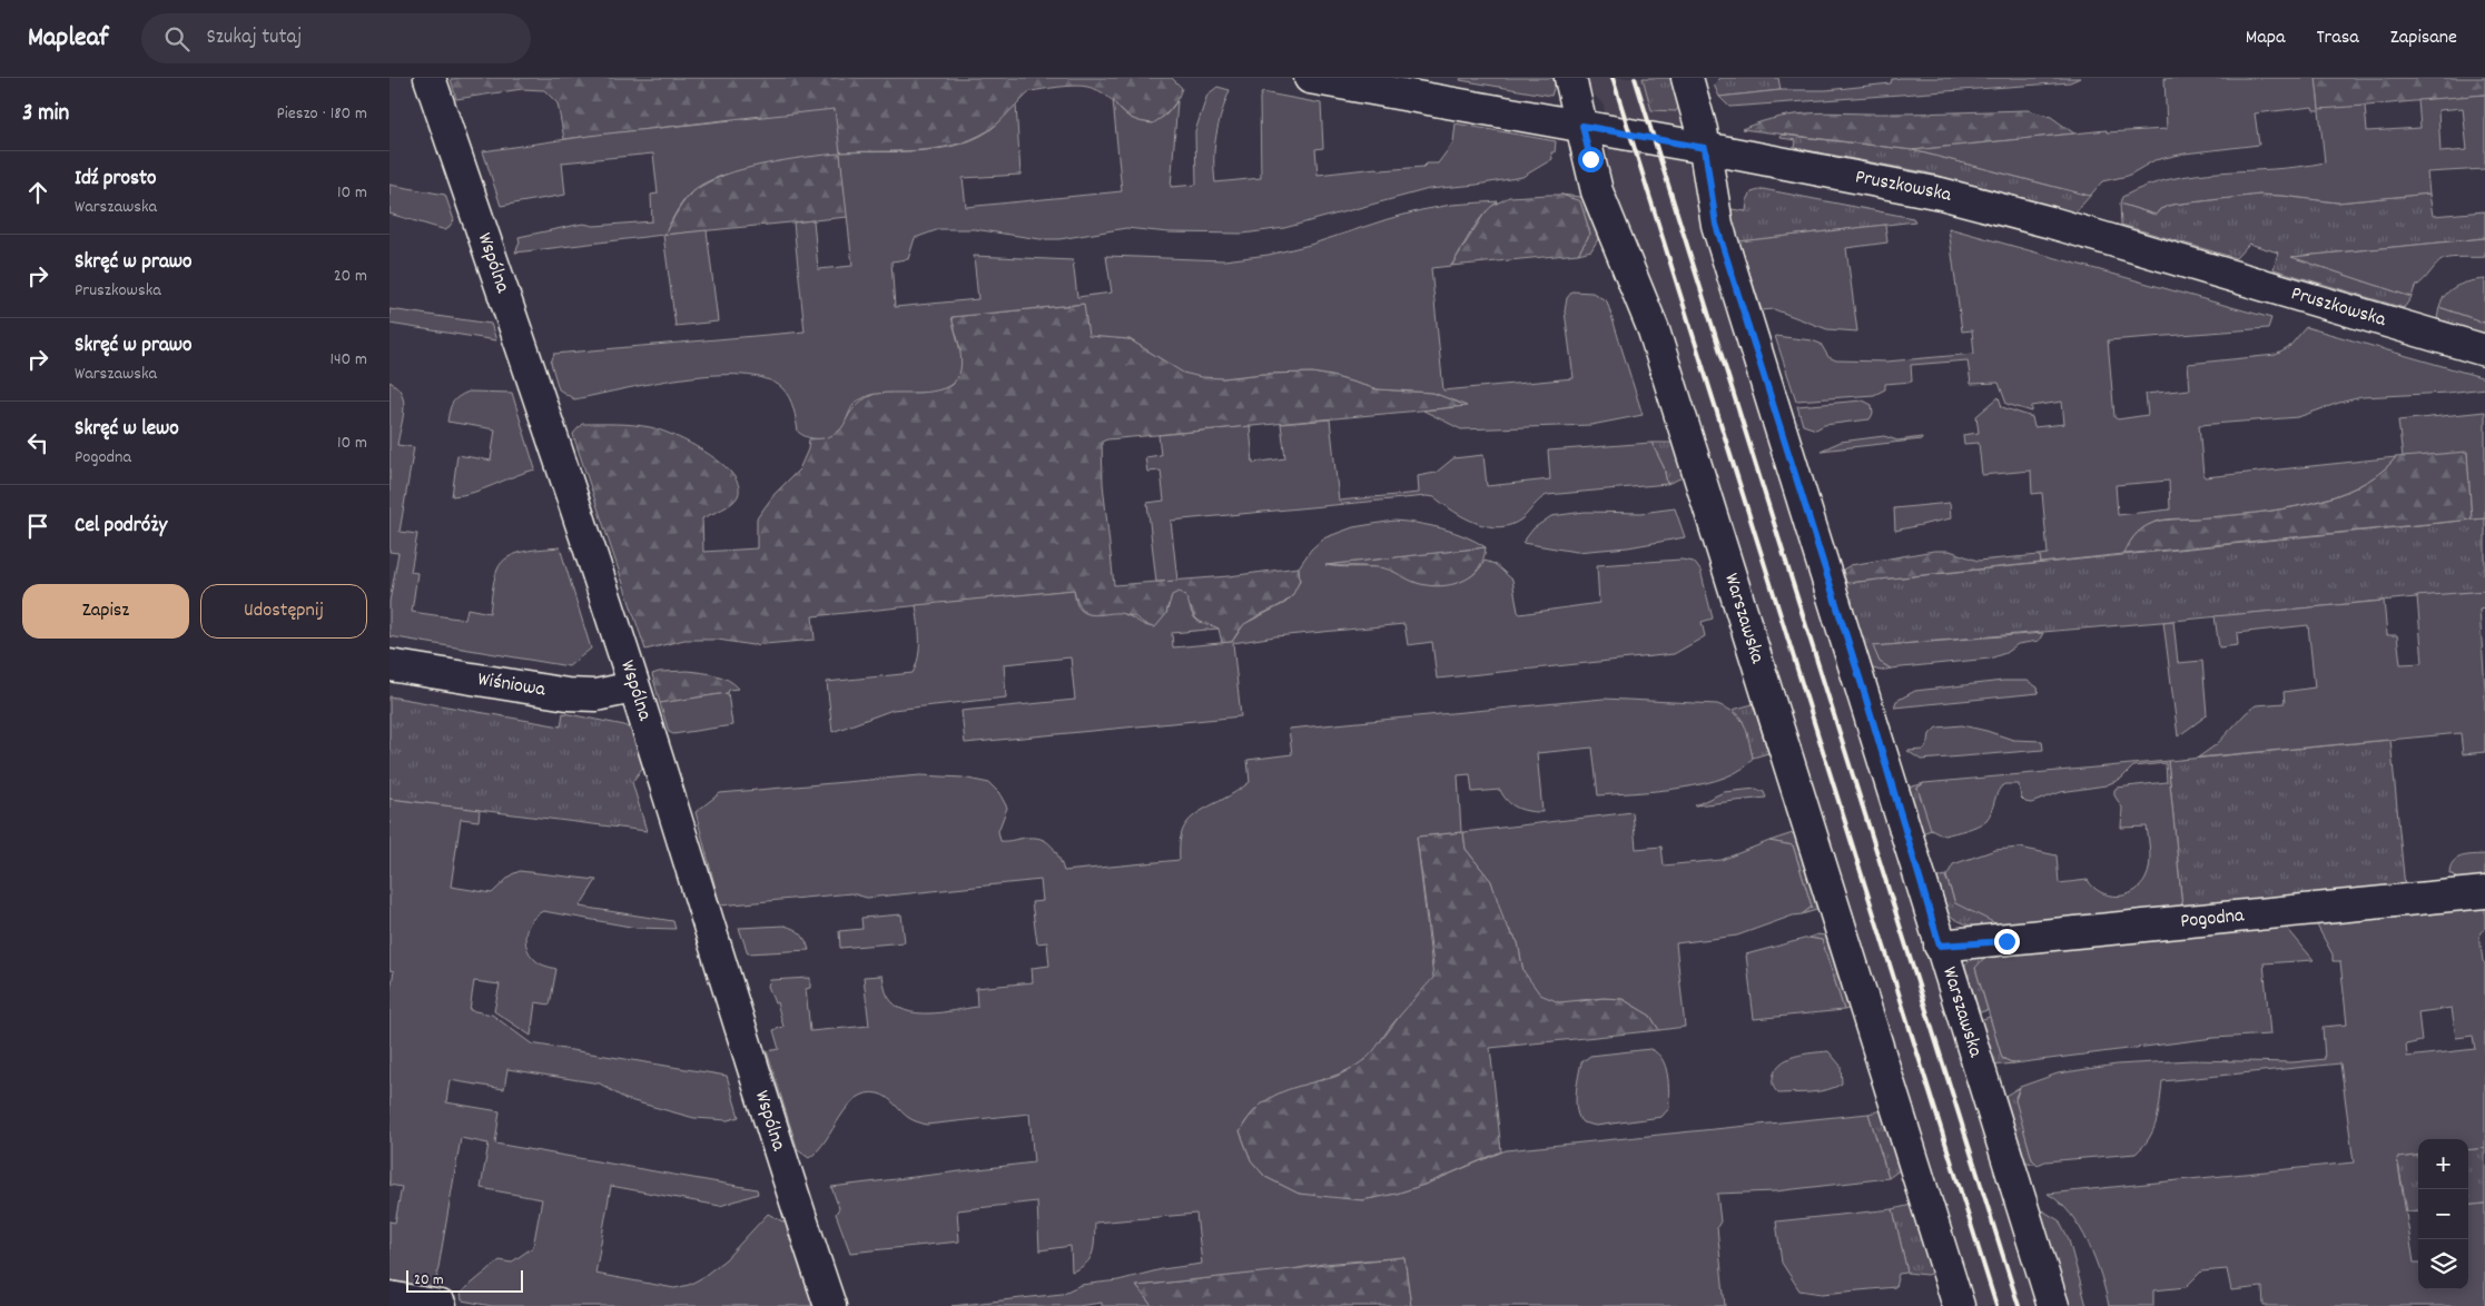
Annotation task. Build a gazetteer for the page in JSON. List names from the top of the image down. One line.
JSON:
{"streets":{"street":["Pruszkowska","Wspólna","Warszawska","Wiśniowa","Pogodna"]},"crossings":[["Pruszkowska","Warszawska"],["Wspólna","Wiśniowa"],["Warszawska","Pogodna"]],"scale_bar":"20 m","page":{"header":"Mapleaf","search":"Szukaj tutaj","nav":["Mapa","Trasa","Zapisane"],"heading":["3 min","Pieszo · 180 m"],"list":[["Idź prosto","Warszawska","10 m"],["Skręć w prawo","Pruszkowska","20 m"],["Skręć w prawo","Warszawska","140 m"],["Skręć w lewo","Pogodna","10 m"],"Cel podróży"],"buttons":["Zapisz","Udostępnij"],"map_buttons":["+","−"],"scale":"20 m"}}
